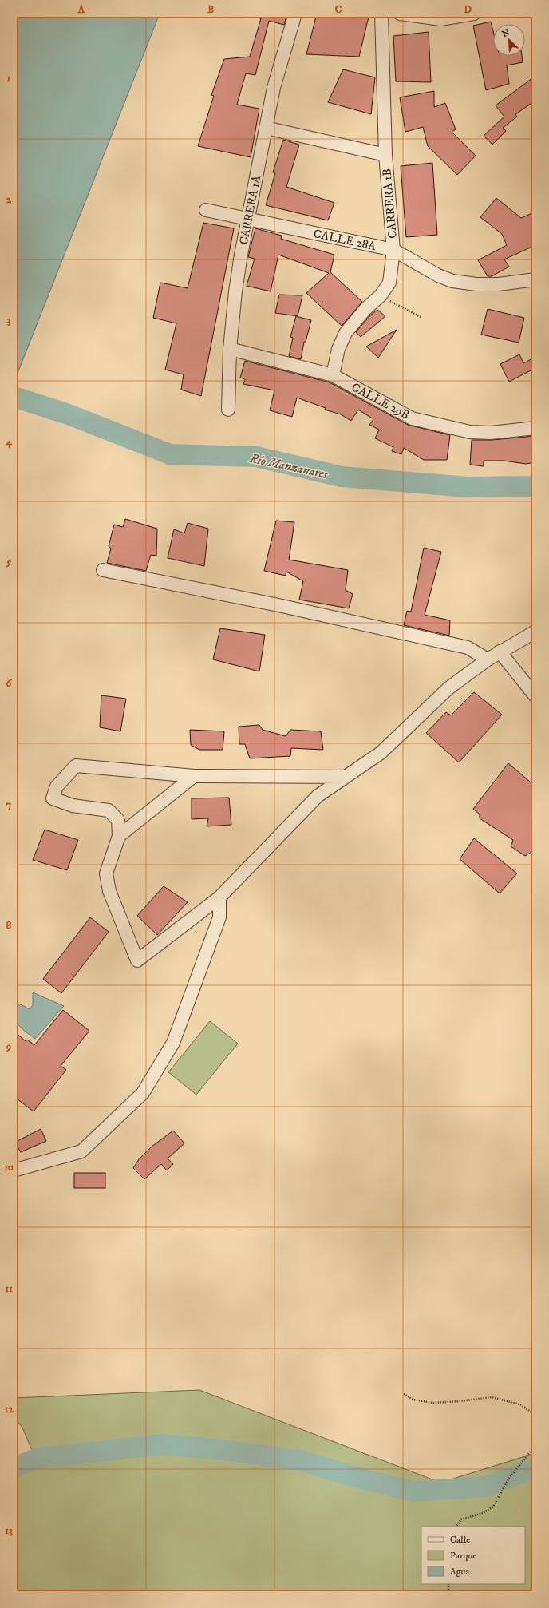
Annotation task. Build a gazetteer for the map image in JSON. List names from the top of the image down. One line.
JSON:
{"streets":{"street":["CARRERA 1B","CARRERA 1A","CALLE 28A","CALLE 29B"]},"crossings":[["CARRERA 1B","CALLE 28A"],["CARRERA 1B","CALLE 29B"],["CARRERA 1A","CALLE 28A"],["CARRERA 1A","CALLE 29B"]],"water":["Río Manzanares"],"legend":["Calle","Parque","Agua"],"north":"top left","grid":{"columns":["A","B","C","D"],"rows":["1","2","3","4","5","6","7","8","9","10","11","12","13"]}}
